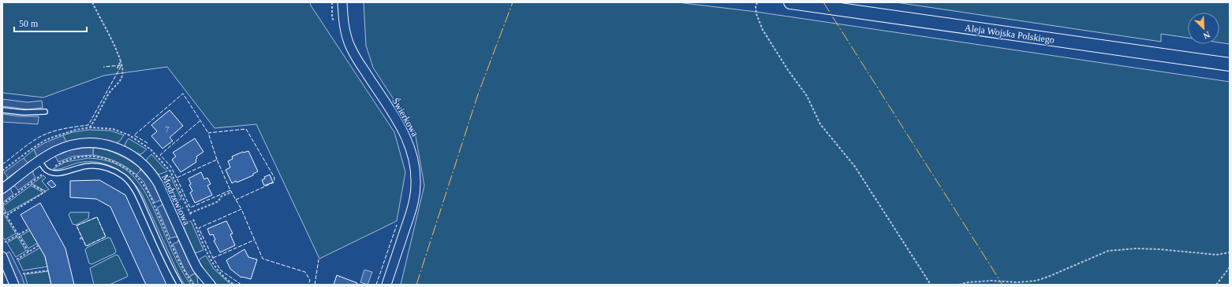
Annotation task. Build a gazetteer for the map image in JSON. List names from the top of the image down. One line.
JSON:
{"streets":{"main road":["Aleja Wojska Polskiego"],"street":["Świerkowa","Modrzewiowa"]},"house_numbers":["7"],"scale_bar":"50 m","north":"bottom right"}
